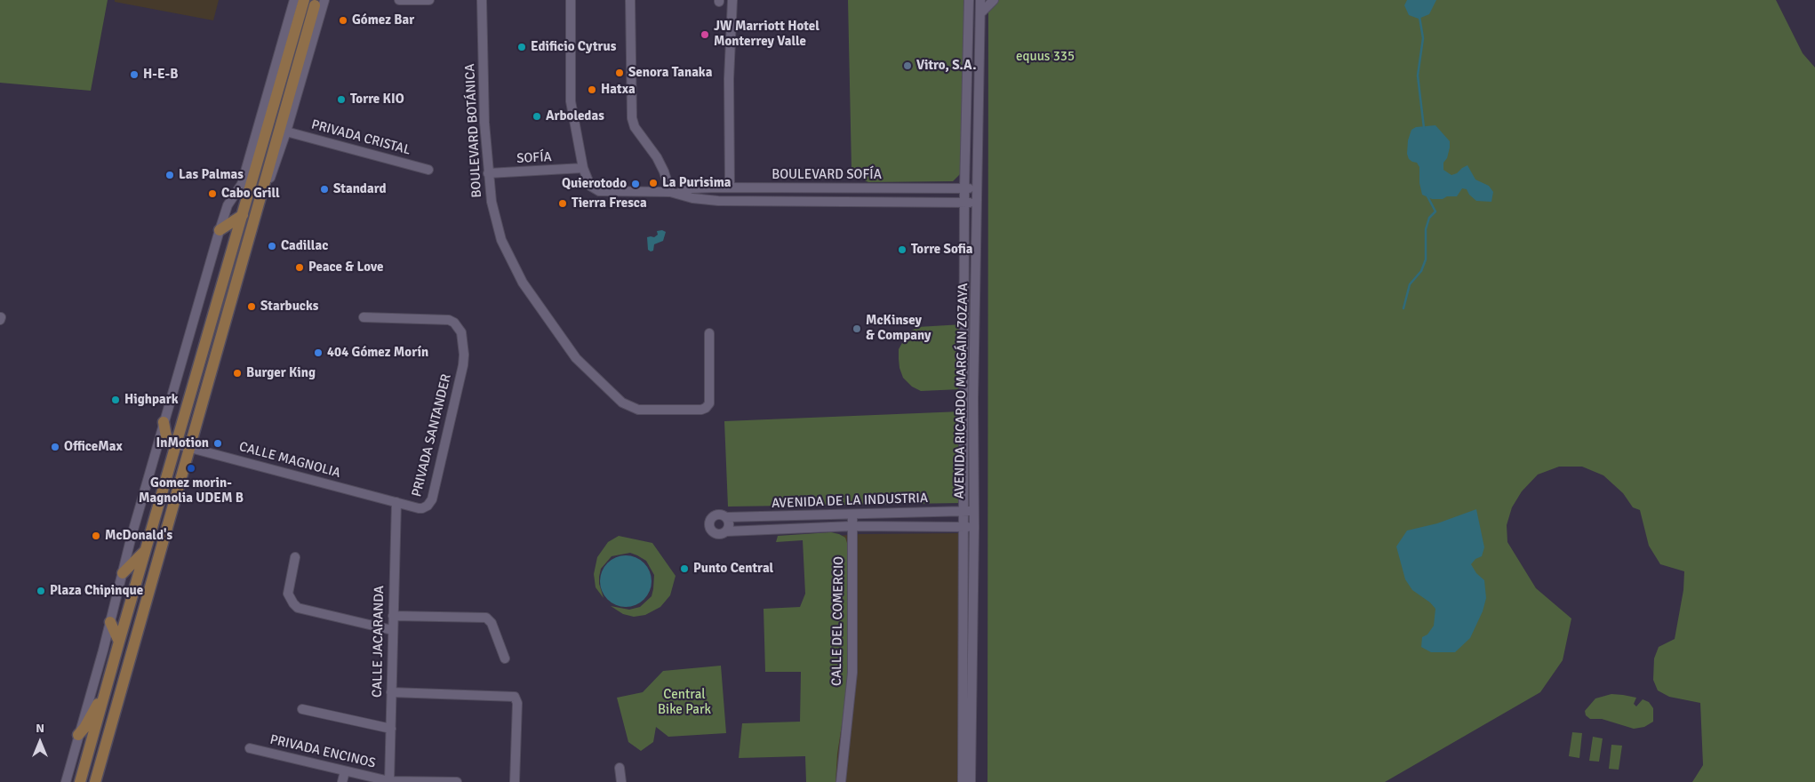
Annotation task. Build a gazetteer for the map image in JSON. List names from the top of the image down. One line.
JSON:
{"streets":{"street":["BOULEVARD BOTÁNICA","PRIVADA CRISTAL","SOFÍA","BOULEVARD SOFÍA","AVENIDA RICARDO MARGÁIN ZOZAYA","PRIVADA SANTANDER","CALLE MAGNOLIA","AVENIDA DE LA INDUSTRIA","CALLE DEL COMERCIO","CALLE JACARANDA","PRIVADA ENCINOS"]},"crossings":[["BOULEVARD BOTÁNICA","SOFÍA"],["SOFÍA","BOULEVARD SOFÍA"],["BOULEVARD SOFÍA","AVENIDA RICARDO MARGÁIN ZOZAYA"],["AVENIDA RICARDO MARGÁIN ZOZAYA","AVENIDA DE LA INDUSTRIA"],["PRIVADA SANTANDER","CALLE MAGNOLIA"],["PRIVADA SANTANDER","CALLE JACARANDA"],["CALLE MAGNOLIA","CALLE JACARANDA"],["AVENIDA DE LA INDUSTRIA","CALLE DEL COMERCIO"],["CALLE JACARANDA","PRIVADA ENCINOS"]],"parks":["equus 335","Central Bike Park"],"places":["Gómez Bar","JW Marriott Hotel Monterrey Valle","Edificio Cytrus","Vitro, S.A.","Senora Tanaka","H-E-B","Hatxa","Torre KIO","Arboledas","Las Palmas","La Purisima","Quierotodo","Standard","Cabo Grill","Tierra Fresca","Cadillac","Torre Sofia","Peace & Love","Starbucks","McKinsey & Company","404 Gómez Morín","Burger King","Highpark","InMotion","OfficeMax","Gomez morin- Magnolia UDEM B","McDonald's","Punto Central","Plaza Chipinque"],"north":"top"}
